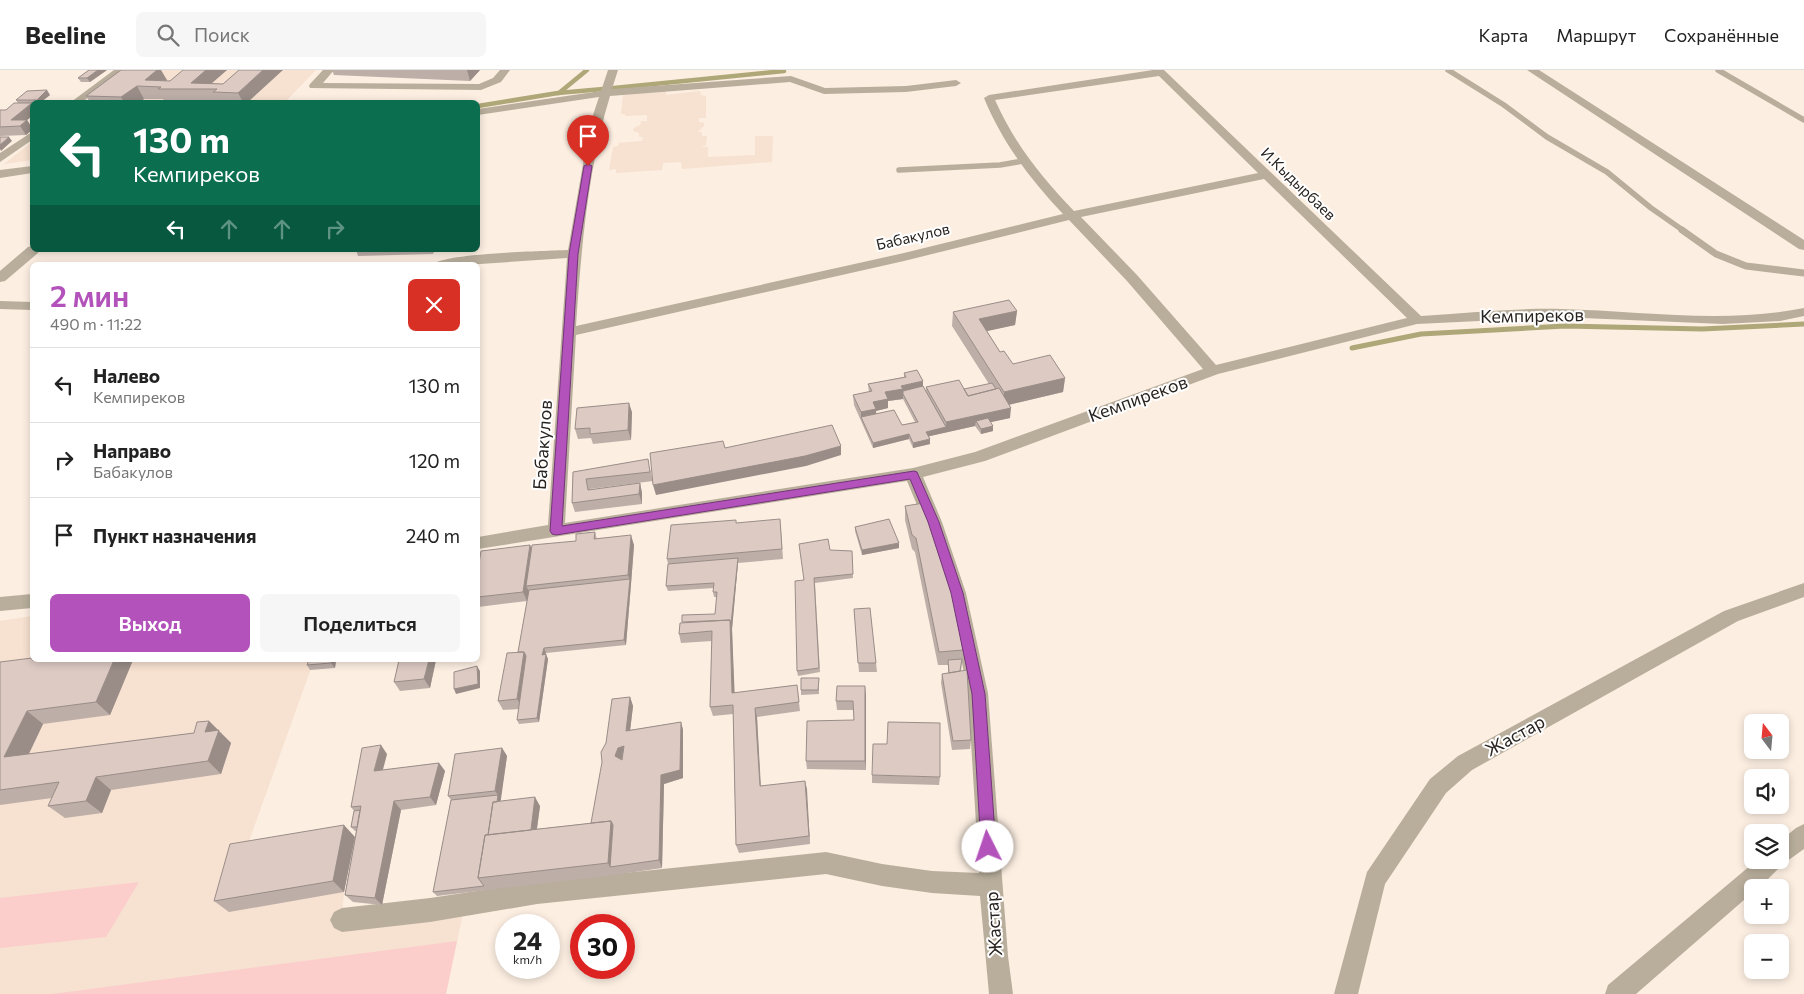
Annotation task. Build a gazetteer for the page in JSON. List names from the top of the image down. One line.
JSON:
{"streets":{"street":["И.Кыдырбаев","Бабакулов","Кемпиреков","Жастар"]},"crossings":[["И.Кыдырбаев","Бабакулов"],["И.Кыдырбаев","Кемпиреков"],["Бабакулов","Кемпиреков"],["Кемпиреков","Жастар"]],"north":"top","page":{"header":"Beeline","search":"Поиск","nav":["Карта","Маршрут","Сохранённые"],"turn":["130 m","Кемпиреков"],"heading":["2 мин","490 m · 11:22"],"list":[{"name":"Налево","note":"Кемпиреков","value":"130 m"},{"name":"Направо","note":"Бабакулов","value":"120 m"},{"name":"Пункт назначения","value":"240 m"}],"buttons":["Выход","Поделиться"],"map_buttons":["+","−"],"speed":"24 km/h","limit":"30"}}
